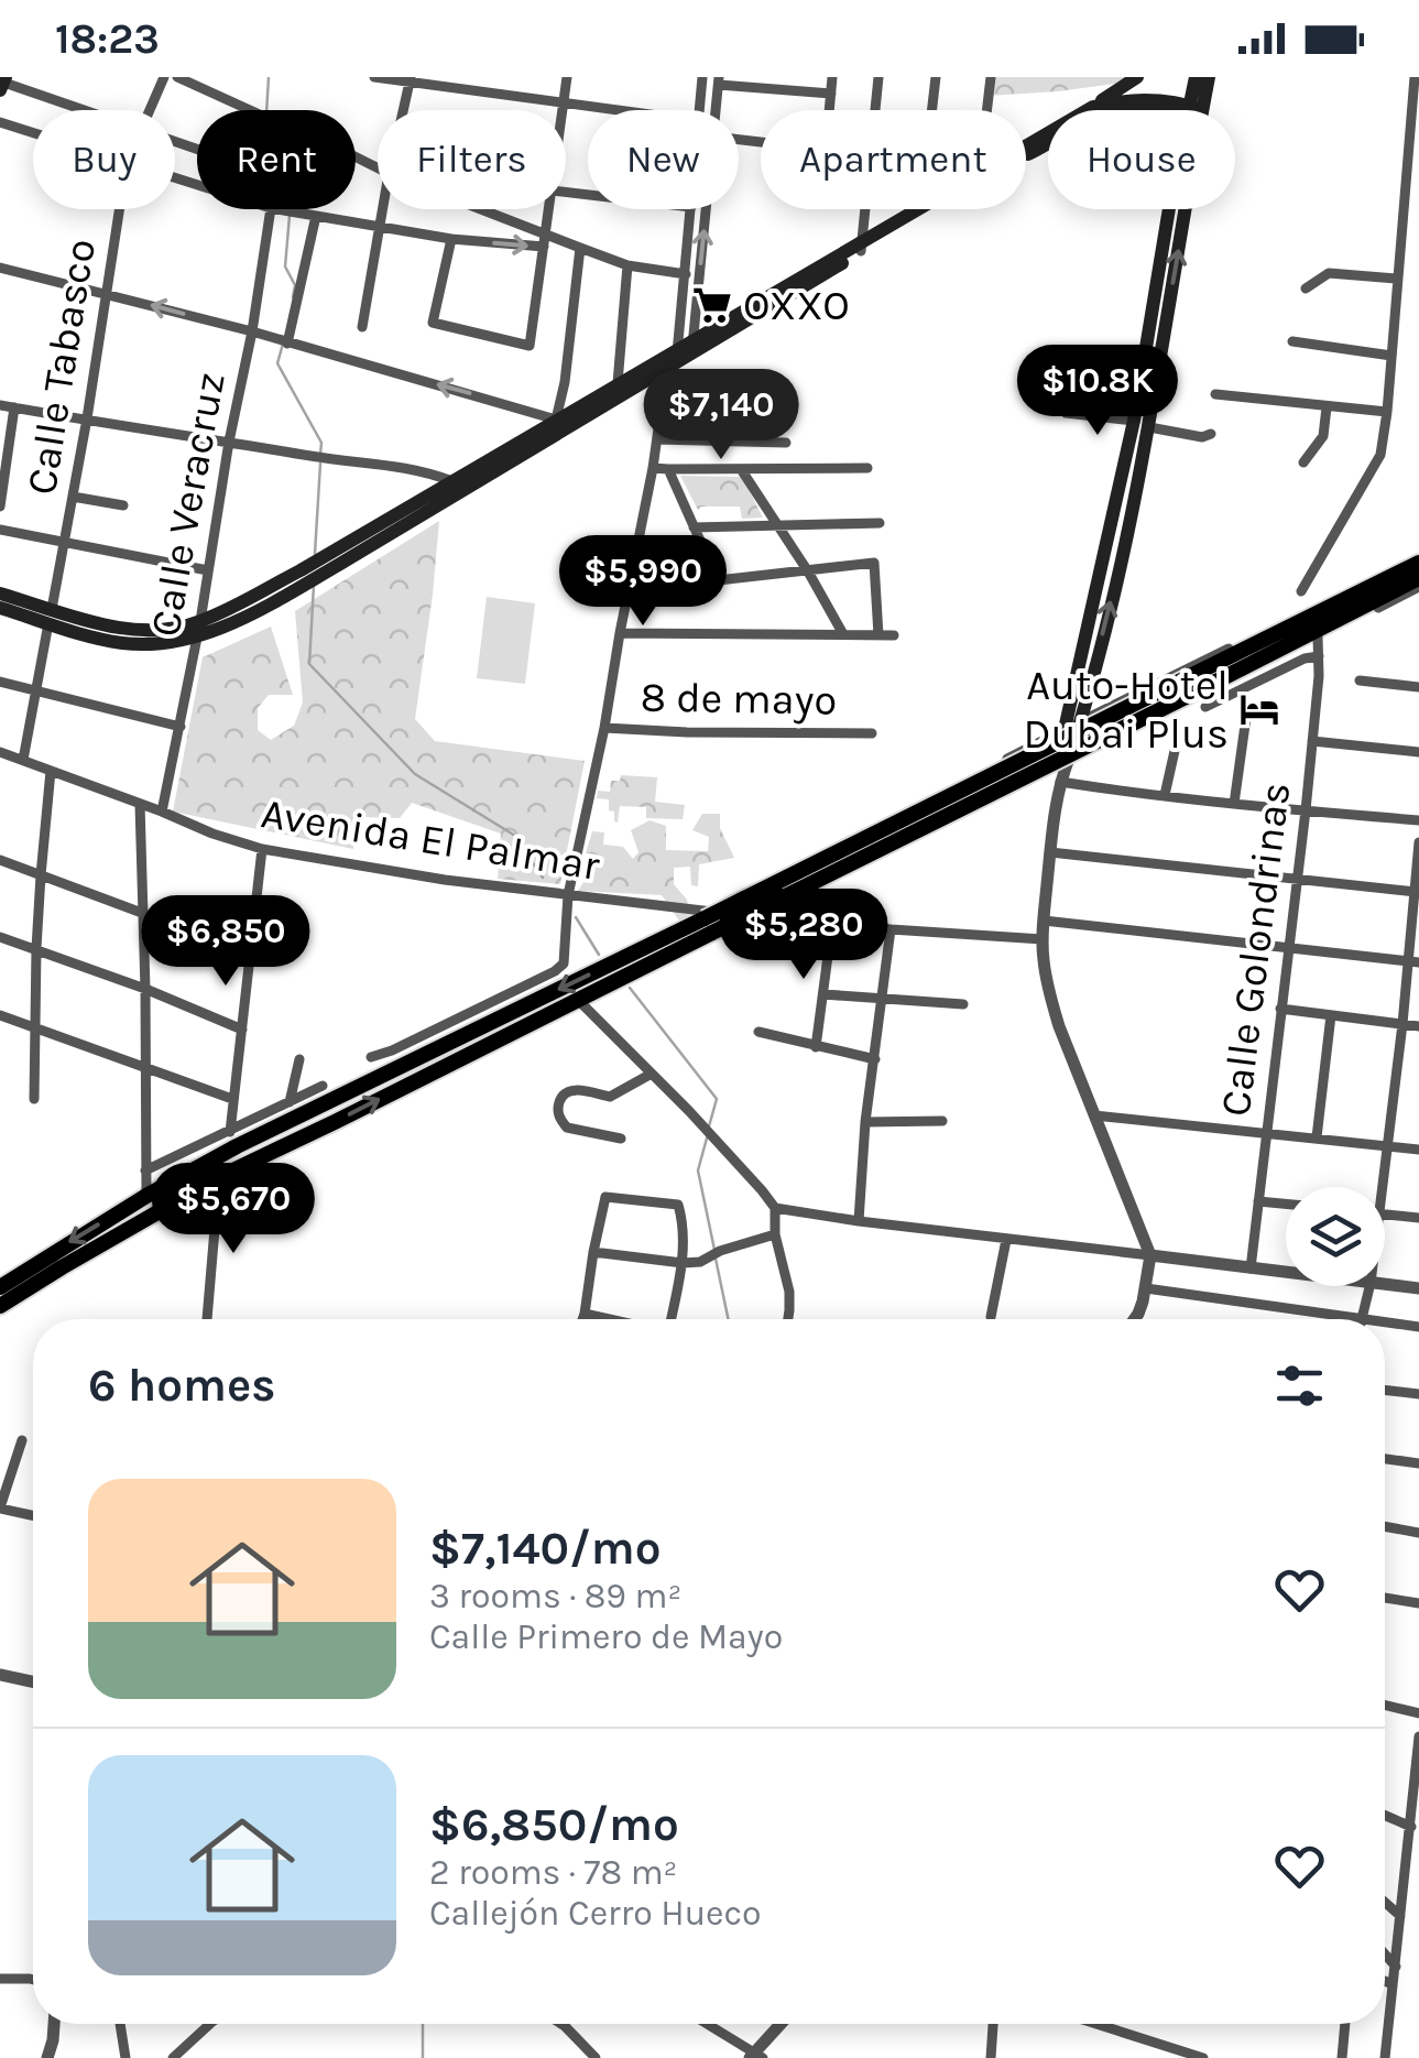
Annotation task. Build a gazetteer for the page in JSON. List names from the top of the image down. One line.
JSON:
{"streets":{"street":["Calle Tabasco","Calle Veracruz","8 de mayo","Avenida El Palmar","Calle Golondrinas"]},"crossings":[["Calle Tabasco","Avenida El Palmar"],["Calle Veracruz","Avenida El Palmar"]],"places":{"supermarket":["OXXO"],"hotel":["Auto-Hotel Dubai Plus"]},"page":{"status":"18:23","chip":["Buy","Rent","Filters","New","Apartment","House"],"price":["$10.8K","$7,140","$5,990","$5,280","$6,850","$5,670"],"heading":"6 homes","list":[{"name":"$7,140/mo","note":"3 rooms · 89 m² · Calle Primero de Mayo"},{"name":"$6,850/mo","note":"2 rooms · 78 m² · Callejón Cerro Hueco"}]}}
